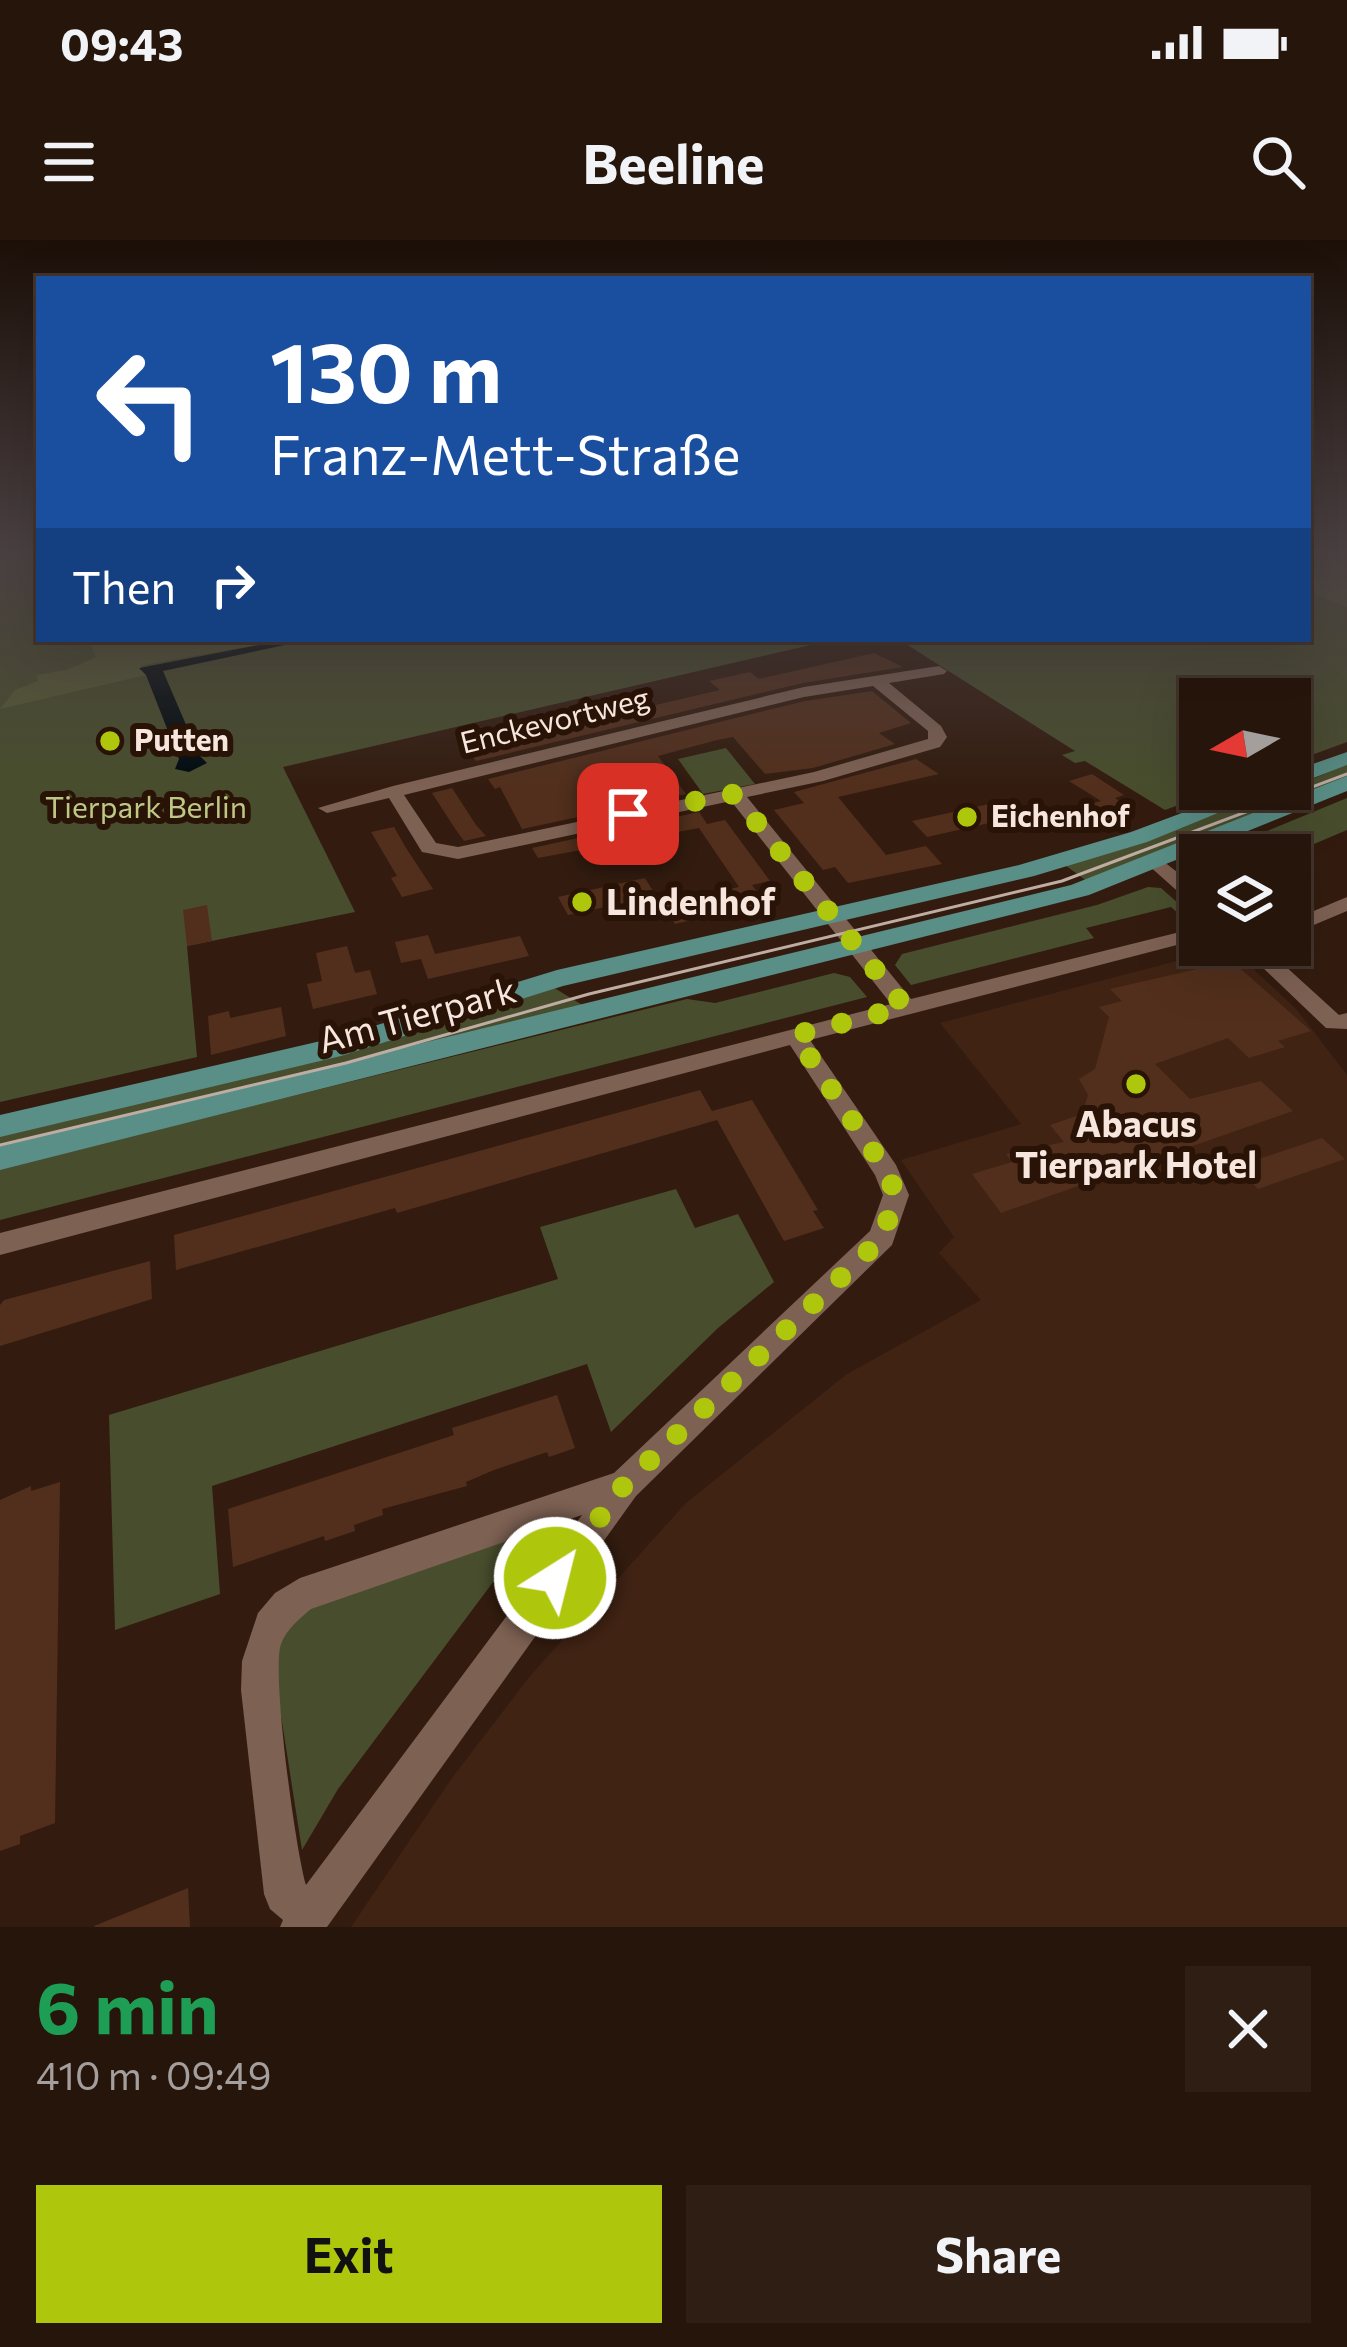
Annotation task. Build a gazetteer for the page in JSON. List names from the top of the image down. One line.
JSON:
{"streets":{"main road":["Am Tierpark"],"street":["Enckevortweg"]},"parks":["Tierpark Berlin"],"places":["Putten","Eichenhof","Lindenhof","Abacus Tierpark Hotel"],"north":"left","page":{"status":"09:43","header":"Beeline","turn":["130 m","Franz-Mett-Straße"],"then":"Then","heading":["6 min","410 m · 09:49"],"buttons":["Exit","Share"]}}
